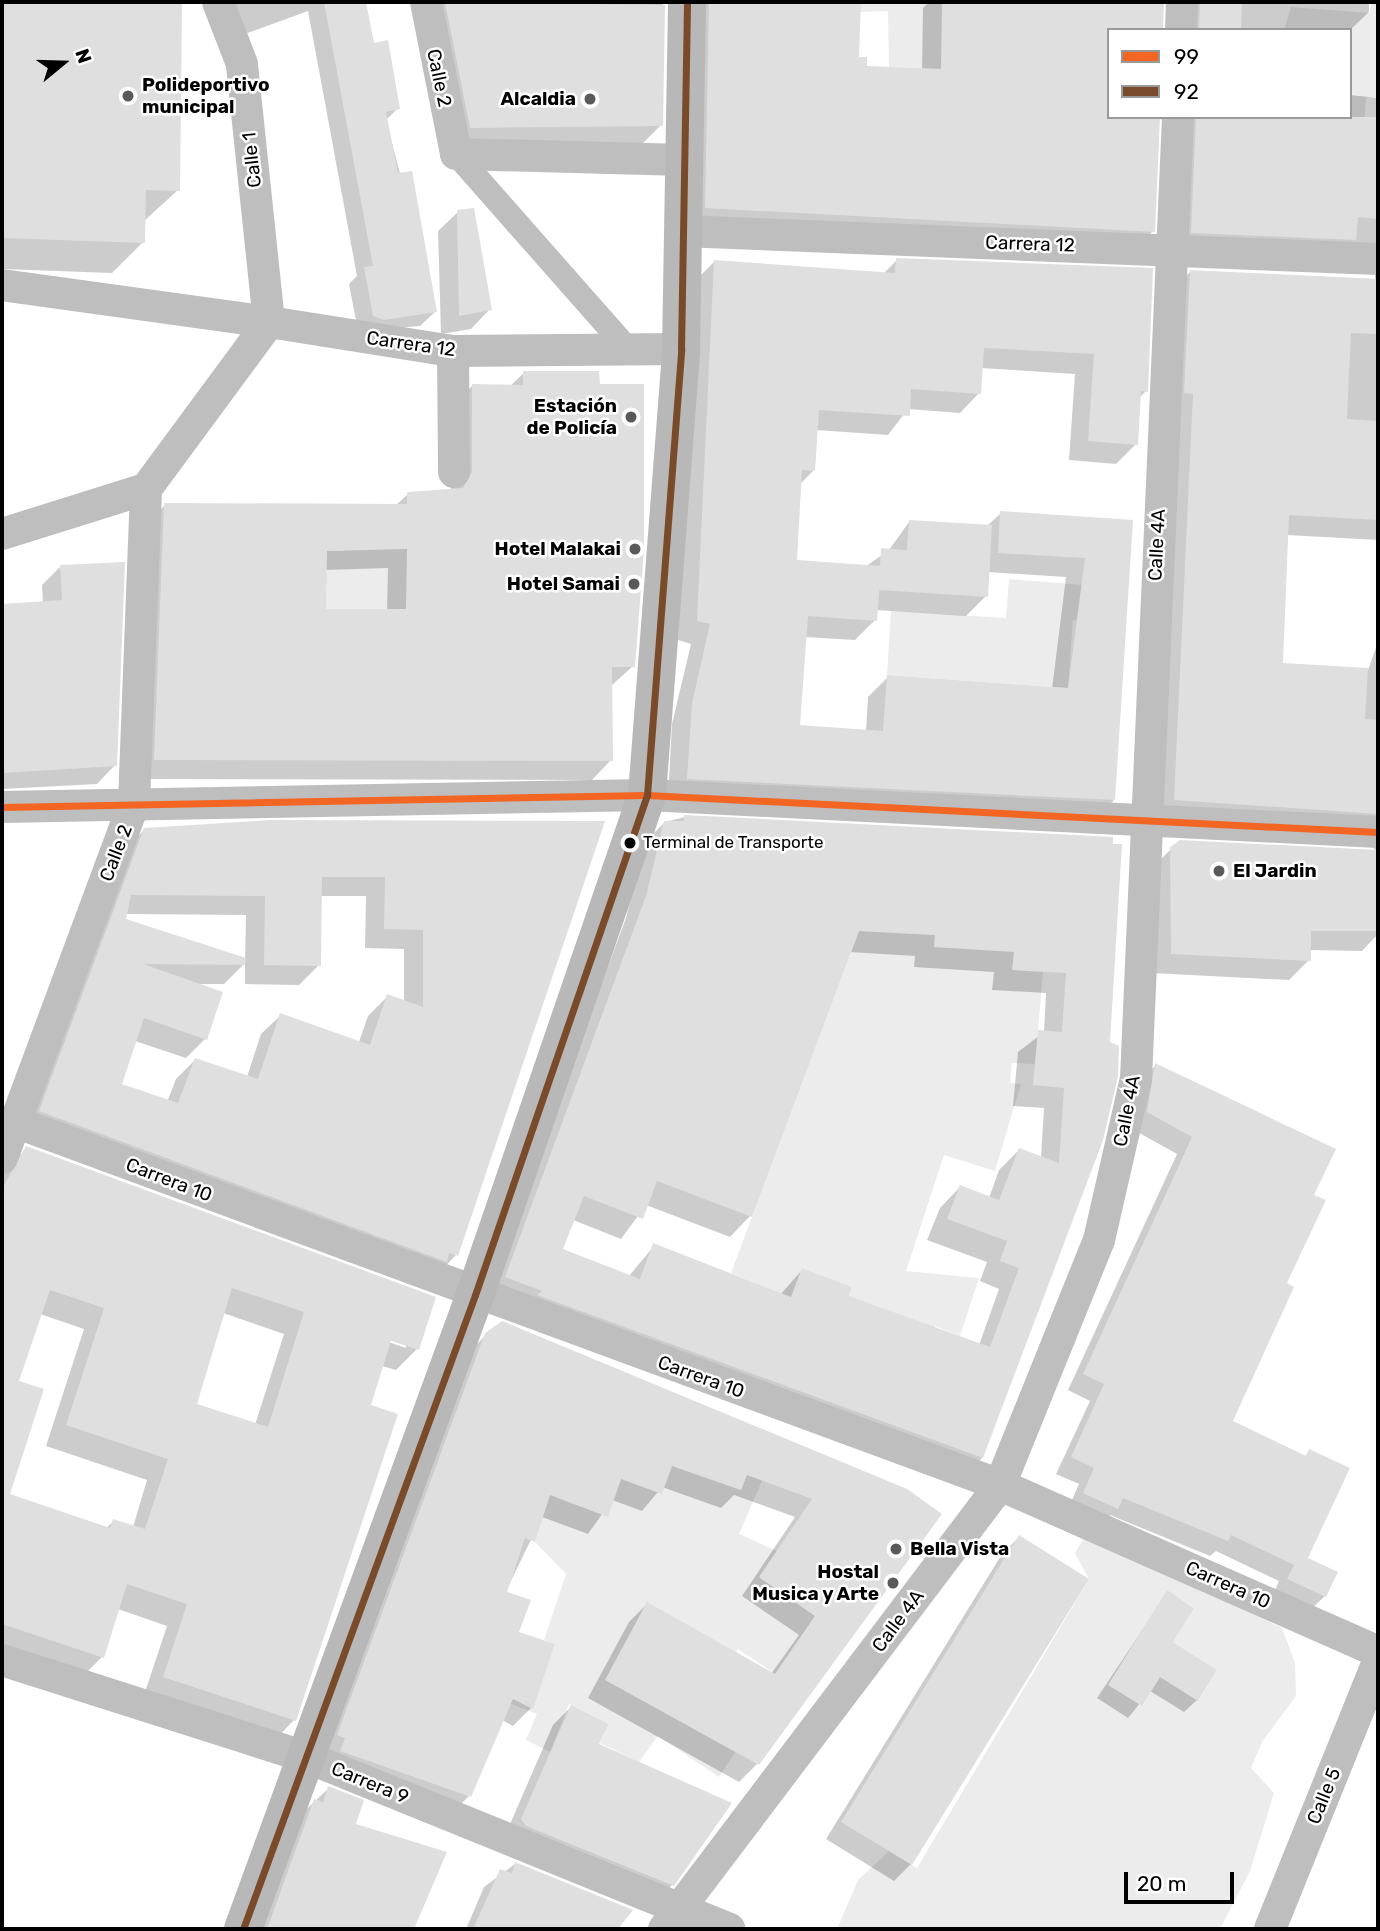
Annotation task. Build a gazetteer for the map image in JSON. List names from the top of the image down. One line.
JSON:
{"streets":{"street":["Calle 2","Calle 1","Carrera 12","Calle 4A","Carrera 10","Carrera 9","Calle 5"]},"crossings":[["Calle 2","Carrera 10"],["Calle 1","Carrera 12"],["Carrera 12","Calle 4A"],["Calle 4A","Carrera 10"],["Calle 4A","Carrera 9"]],"places":["Polideportivo municipal","Alcaldia","Estación de Policía","Hotel Malakai","Hotel Samai","Terminal de Transporte","El Jardin","Bella Vista","Hostal Musica y Arte"],"lines":["transit line 92","transit line 99"],"legend":["99","92"],"scale_bar":"20 m","north":"right"}
